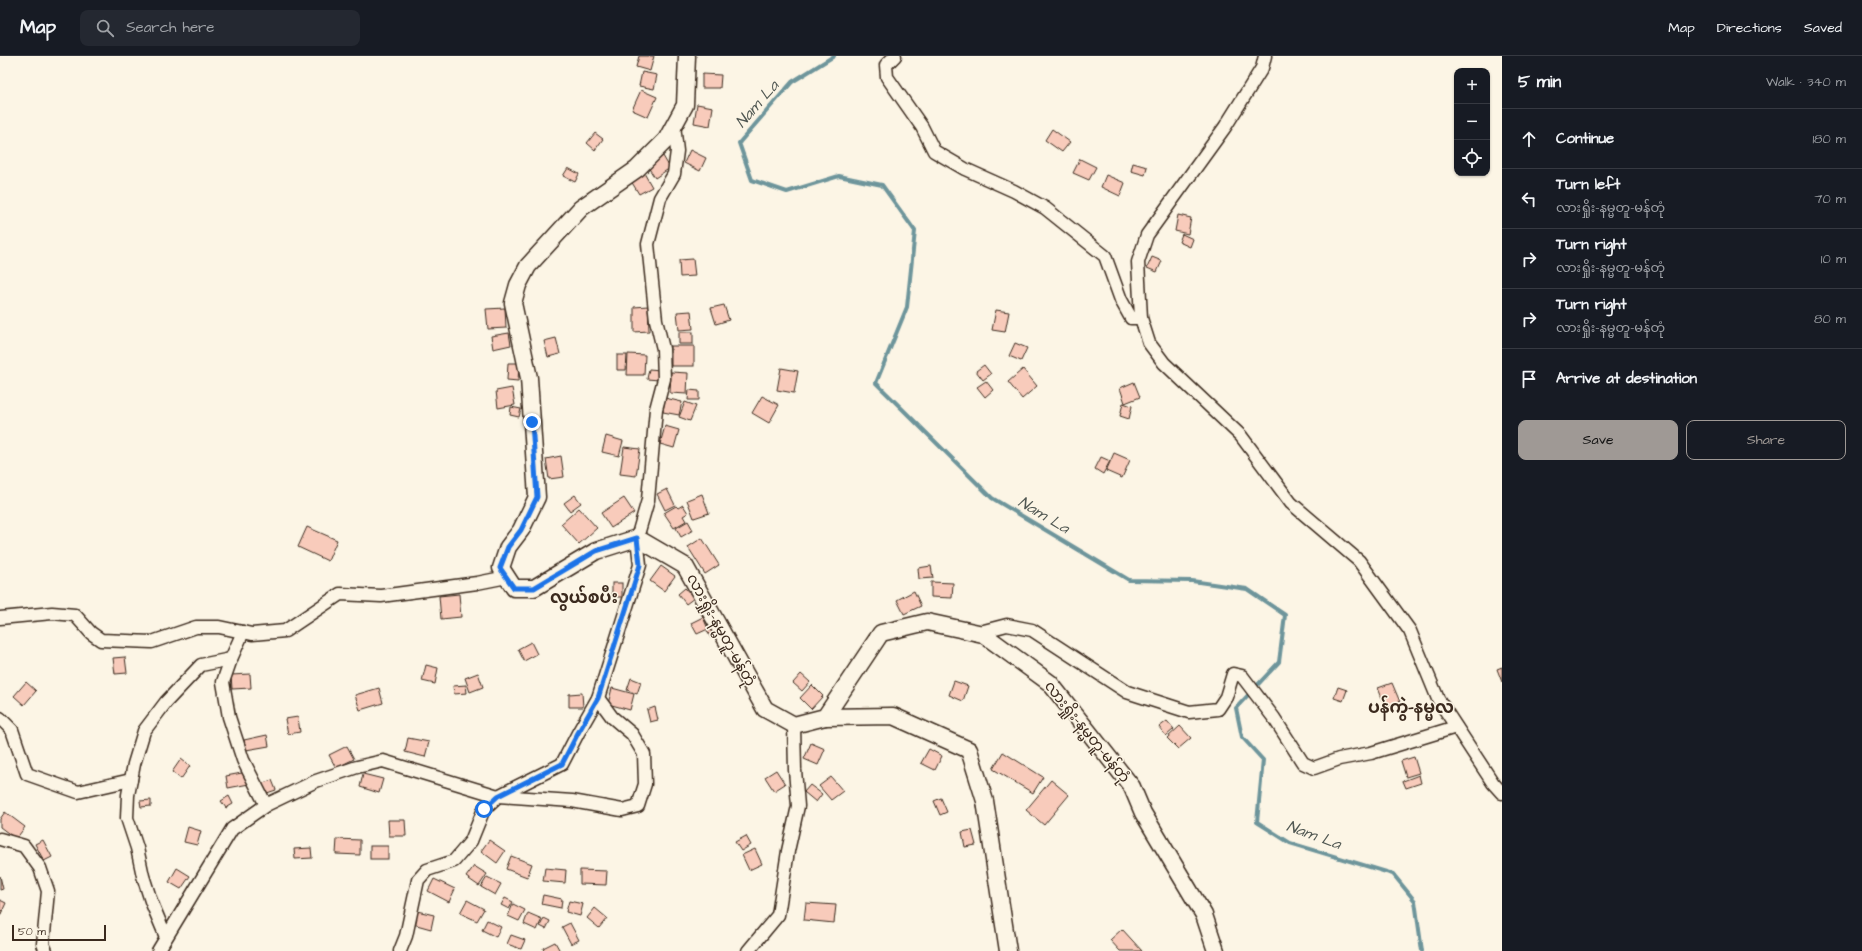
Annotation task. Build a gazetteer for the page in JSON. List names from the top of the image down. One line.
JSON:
{"streets":{"main road":["လားရှိုး-နမ္မတူ-မန်တုံ"]},"districts":["လွယ်စပီး","ပန်ကွဲ-နမ္မလ"],"water":["Nam La"],"scale_bar":"50 m","page":{"header":"Map","search":"Search here","nav":["Map","Directions","Saved"],"heading":["5 min","Walk · 340 m"],"map_buttons":["+","−"],"list":[["Continue","180 m"],["Turn left","လားရှိုး-နမ္မတူ-မန်တုံ","70 m"],["Turn right","လားရှိုး-နမ္မတူ-မန်တုံ","10 m"],["Turn right","လားရှိုး-နမ္မတူ-မန်တုံ","80 m"],"Arrive at destination"],"buttons":["Save","Share"],"scale":"50 m"}}
